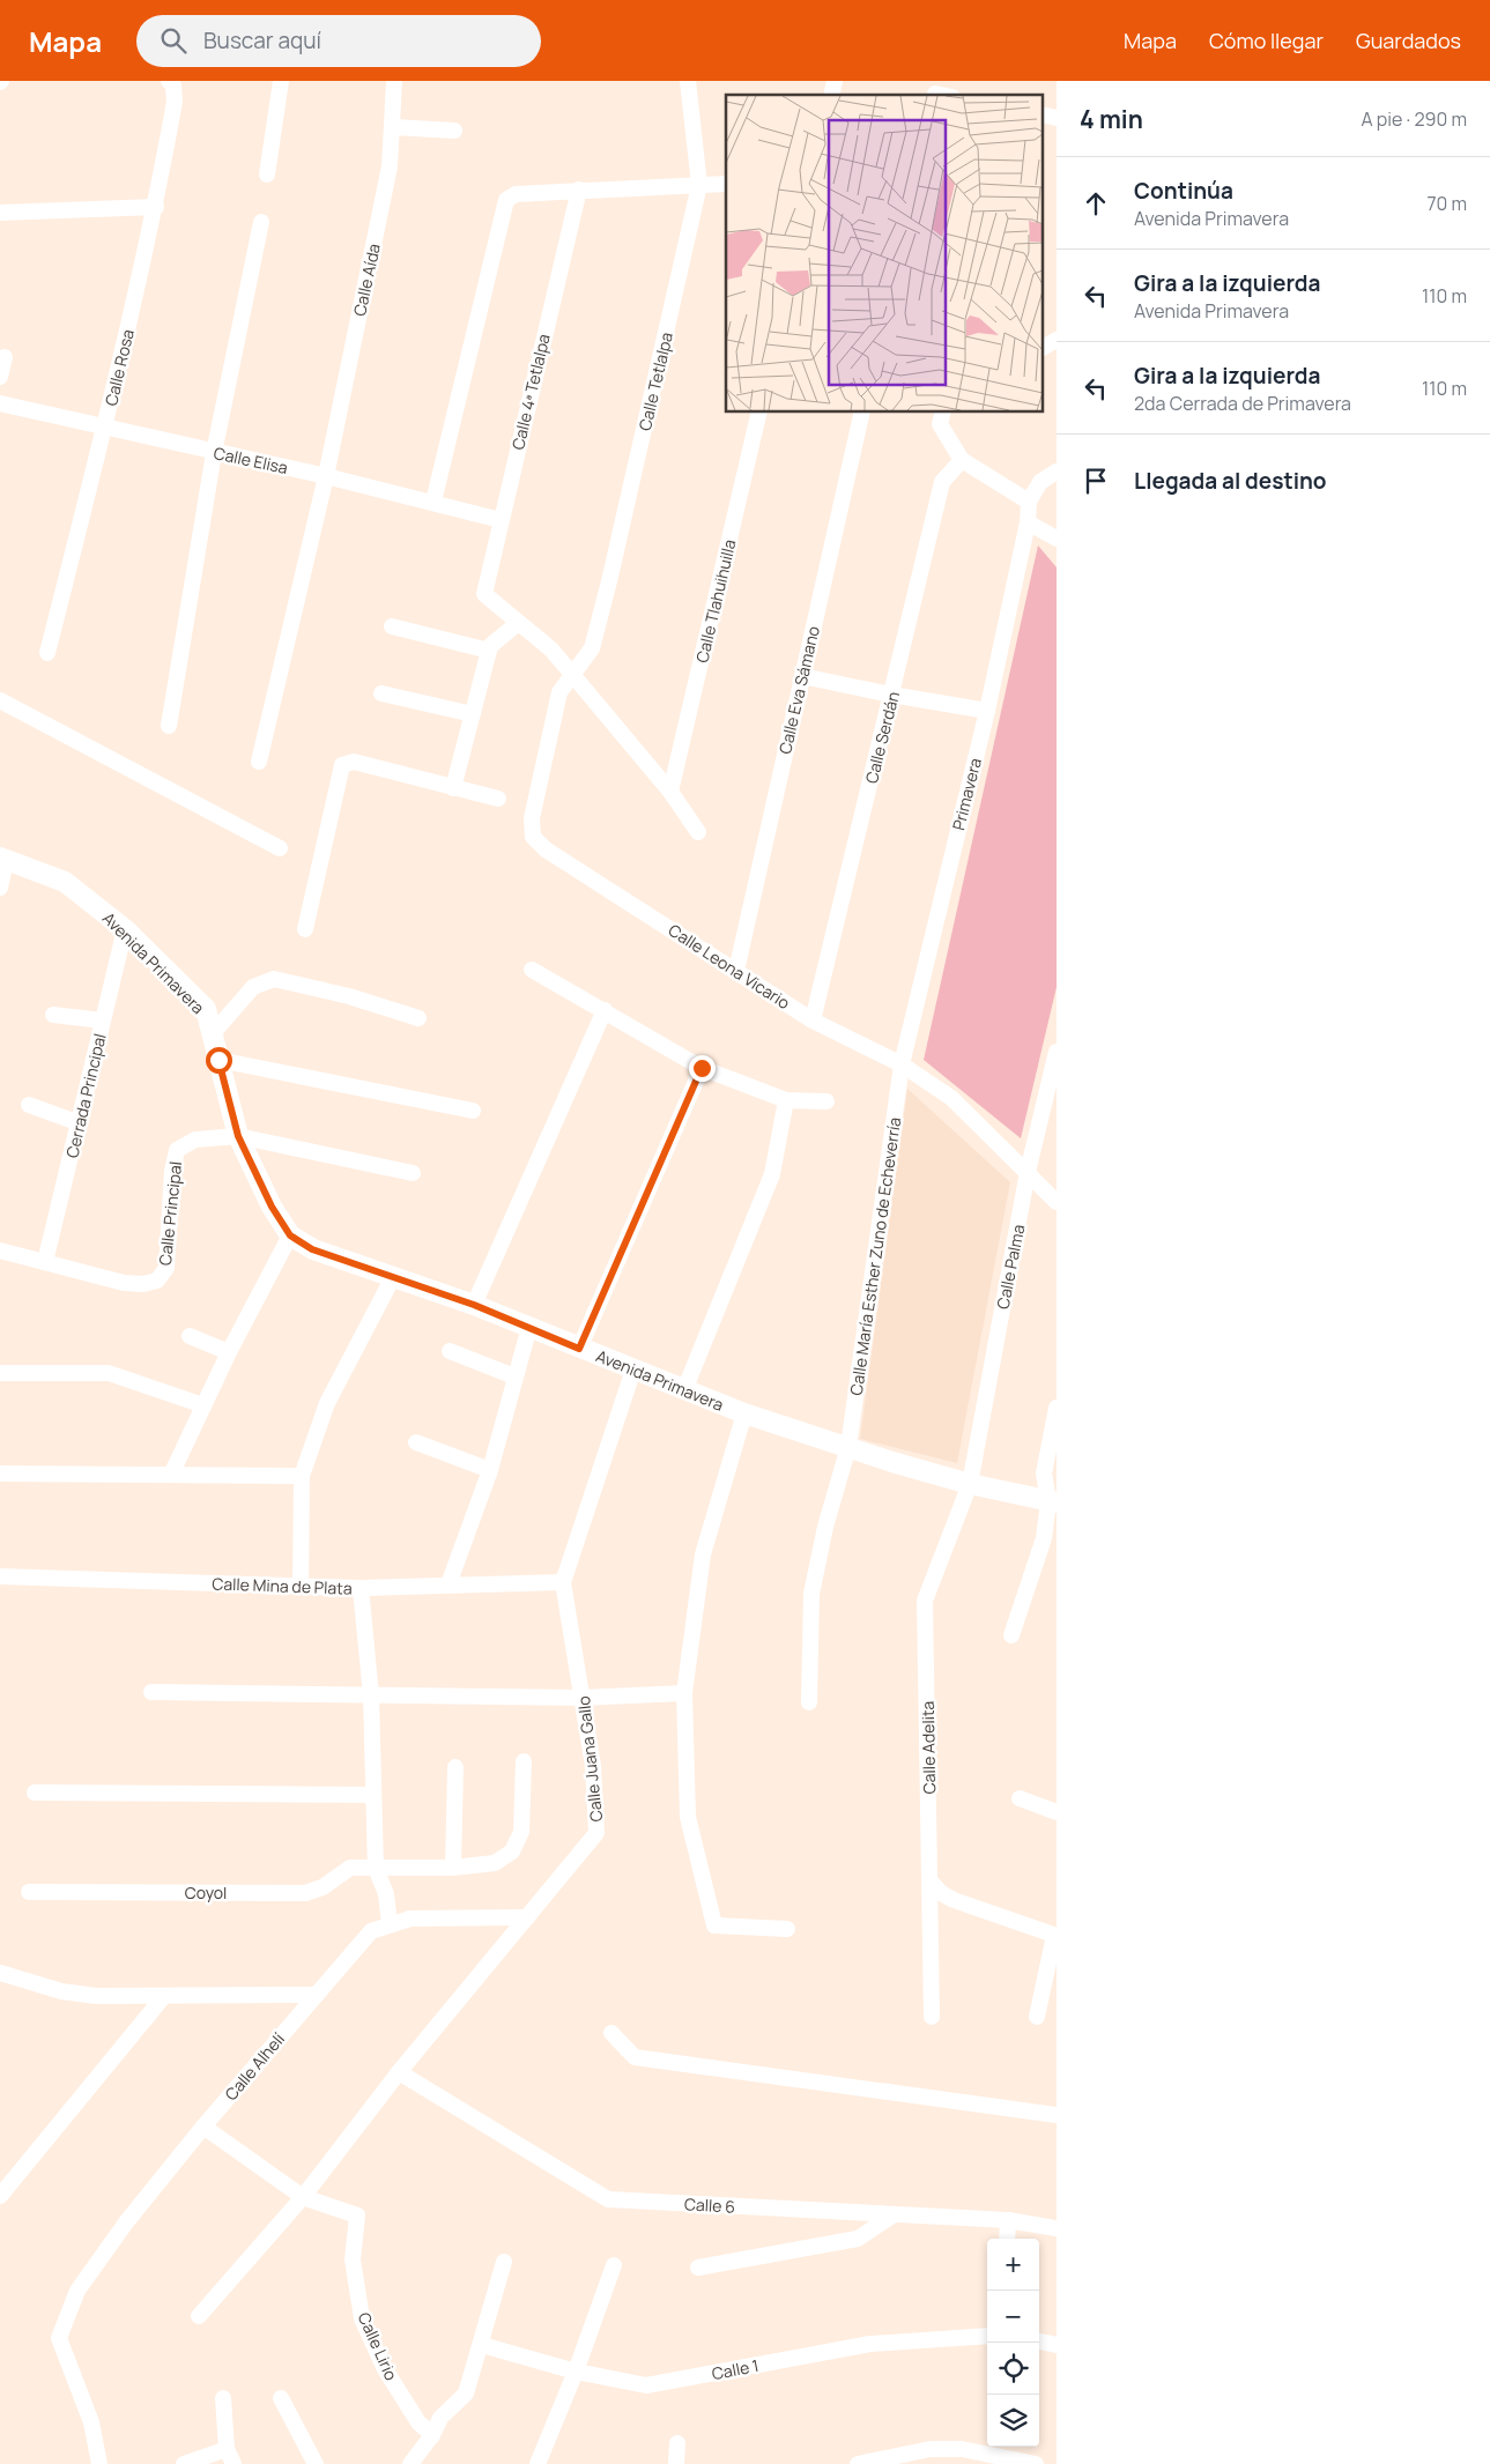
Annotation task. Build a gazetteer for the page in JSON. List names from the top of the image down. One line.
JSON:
{"streets":{"street":["Calle Aída","Calle Rosa","Calle Tetlalpa","Calle 4ª Tetlalpa","Calle Elisa","Calle Tlahuihuilla","Calle Eva Sámano","Calle Serdán","Primavera","Avenida Primavera","Calle Leona Vicario","Cerrada Principal","Calle Principal","Calle María Esther Zuno de Echeverría","Calle Palma","Calle Mina de Plata","Calle Adelita","Calle Juana Gallo","Coyol","Calle Alhelí","Calle 6","Calle Lirio","Calle 1"]},"crossings":[["Calle Aída","Calle Elisa"],["Calle Rosa","Calle Elisa"],["Calle Tetlalpa","Calle Leona Vicario"],["Calle 4ª Tetlalpa","Calle Elisa"],["Calle Eva Sámano","Calle Leona Vicario"],["Calle Serdán","Calle Leona Vicario"],["Primavera","Calle Leona Vicario"],["Primavera","Calle María Esther Zuno de Echeverría"],["Avenida Primavera","Cerrada Principal"],["Avenida Primavera","Calle Principal"],["Avenida Primavera","Calle María Esther Zuno de Echeverría"],["Avenida Primavera","Calle Palma"],["Avenida Primavera","Calle Adelita"],["Avenida Primavera","Calle Juana Gallo"],["Calle Leona Vicario","Calle María Esther Zuno de Echeverría"],["Calle Leona Vicario","Calle Palma"],["Cerrada Principal","Calle Principal"],["Calle Palma","Calle Adelita"],["Calle Mina de Plata","Calle Juana Gallo"],["Calle Juana Gallo","Calle Alhelí"],["Calle Juana Gallo","Calle 6"],["Calle Juana Gallo","Calle Lirio"],["Calle Alhelí","Calle Lirio"]],"page":{"header":"Mapa","search":"Buscar aquí","nav":["Mapa","Cómo llegar","Guardados"],"heading":["4 min","A pie · 290 m"],"list":[["Continúa","Avenida Primavera","70 m"],["Gira a la izquierda","Avenida Primavera","110 m"],["Gira a la izquierda","2da Cerrada de Primavera","110 m"],"Llegada al destino"],"map_buttons":["+","−"]}}
